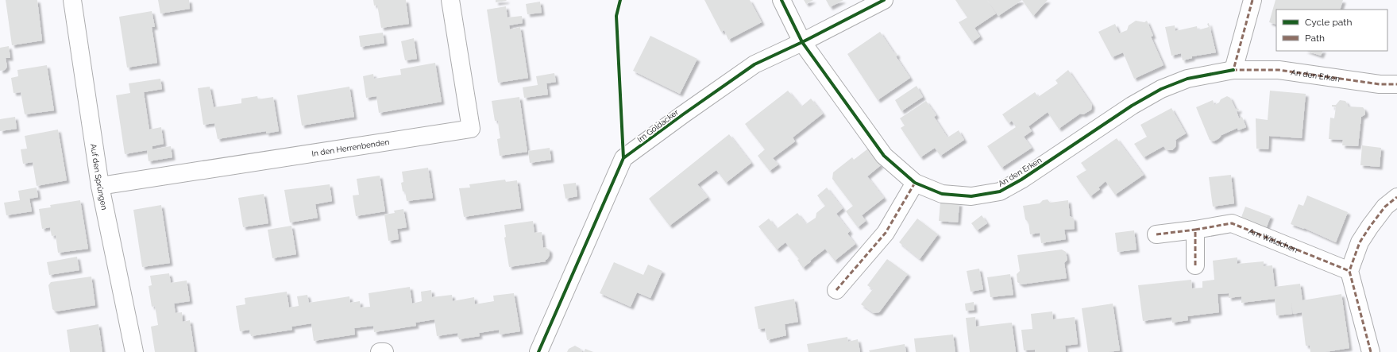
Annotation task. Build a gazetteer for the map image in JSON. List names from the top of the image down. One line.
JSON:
{"streets":{"street":["An den Erken","Im Goldacker","In den Herrenbenden","Auf den Sprüngen","Am Wäldchen"]},"crossings":[["An den Erken","Im Goldacker"],["In den Herrenbenden","Auf den Sprüngen"]],"legend":["Cycle path","Path"]}
